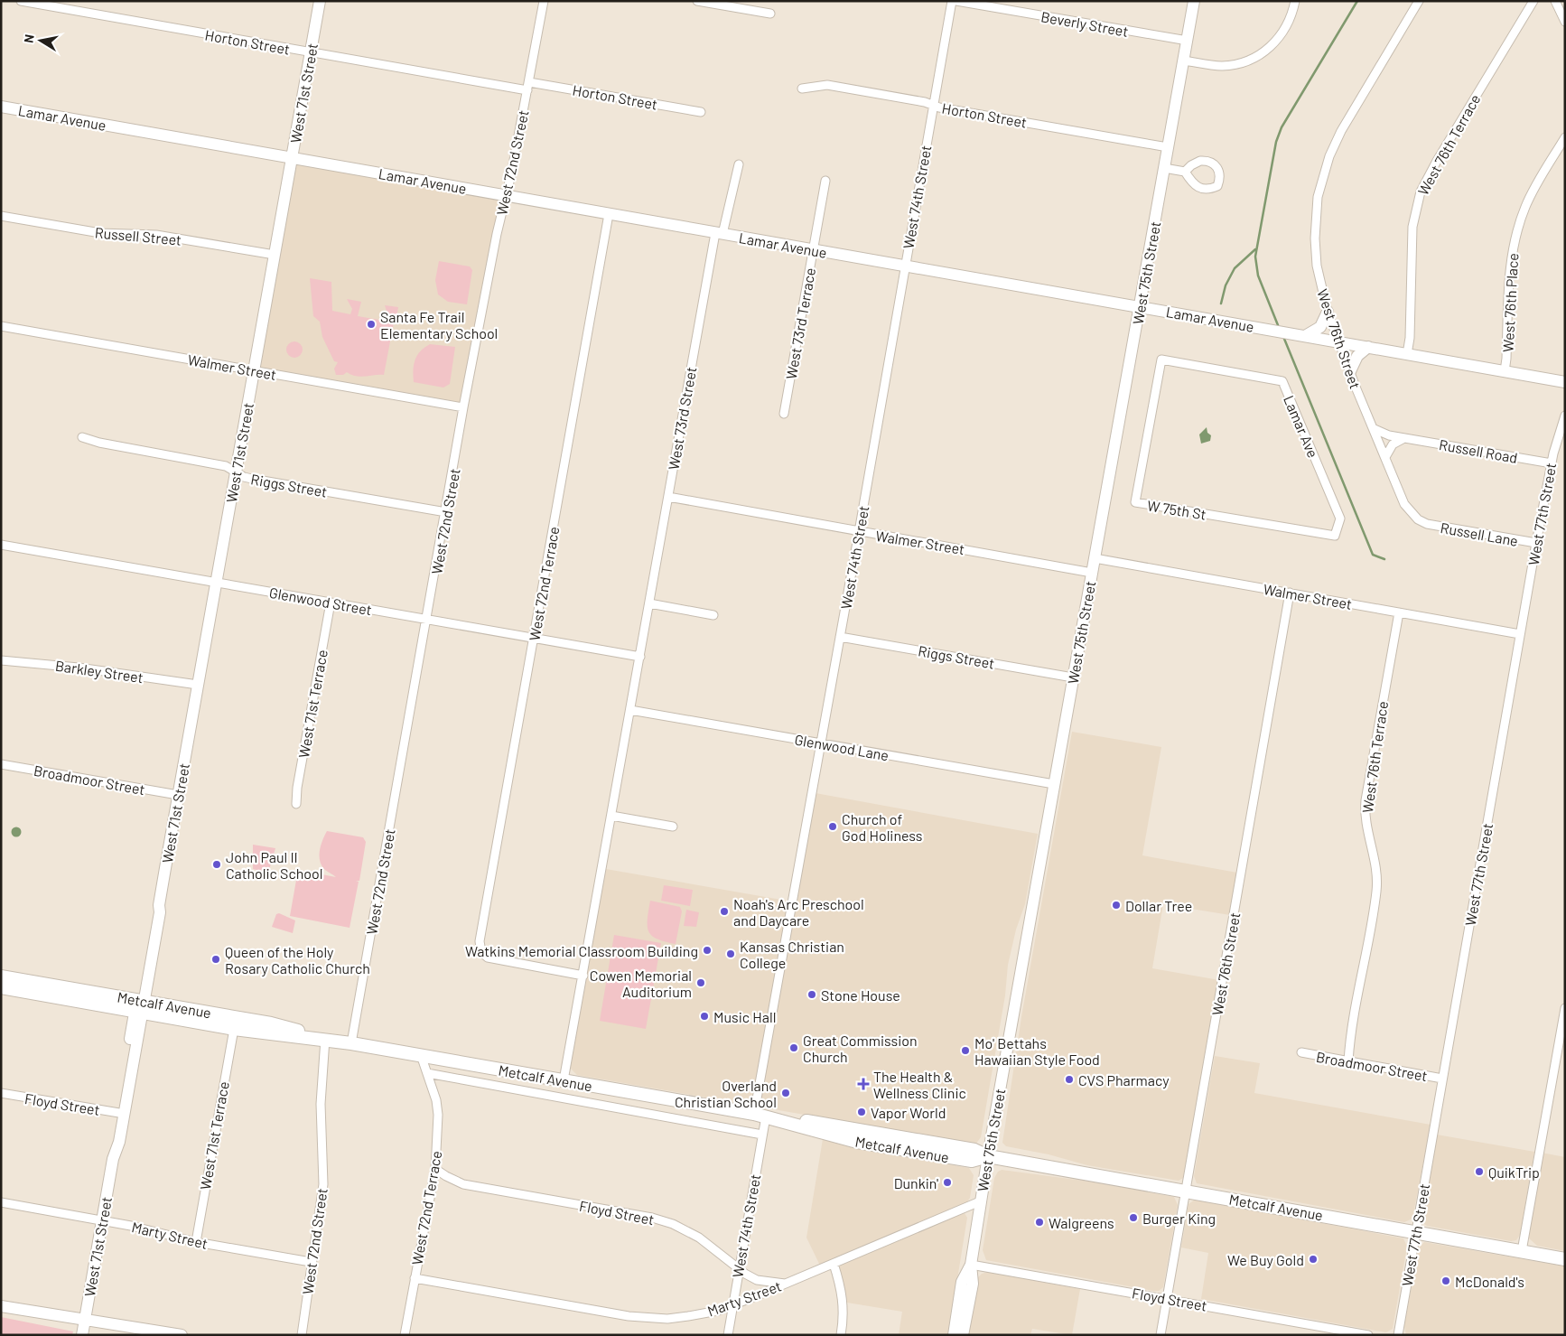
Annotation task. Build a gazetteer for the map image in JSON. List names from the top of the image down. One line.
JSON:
{"streets":{"main road":["Metcalf Avenue"],"street":["Beverly Street","Horton Street","West 71st Street","Lamar Avenue","West 76th Terrace","West 72nd Street","West 74th Street","Russell Street","West 75th Street","West 76th Place","West 73rd Terrace","West 76th Street","Walmer Street","West 73rd Street","Lamar Ave","Russell Road","Riggs Street","W 75th St","West 77th Street","Russell Lane","West 72nd Terrace","Glenwood Street","Barkley Street","West 71st Terrace","Glenwood Lane","Broadmoor Street","Floyd Street","Marty Street"]},"crossings":[["Beverly Street","West 75th Street"],["Horton Street","West 71st Street"],["Horton Street","West 72nd Street"],["Horton Street","West 74th Street"],["Horton Street","West 75th Street"],["West 71st Street","Lamar Avenue"],["West 71st Street","Russell Street"],["West 71st Street","Walmer Street"],["West 71st Street","Riggs Street"],["West 71st Street","Glenwood Street"],["West 71st Street","Barkley Street"],["West 71st Street","Broadmoor Street"],["West 71st Street","Metcalf Avenue"],["West 71st Street","Floyd Street"],["West 71st Street","Marty Street"],["Lamar Avenue","West 76th Terrace"],["Lamar Avenue","West 72nd Street"],["Lamar Avenue","West 74th Street"],["Lamar Avenue","West 75th Street"],["Lamar Avenue","West 76th Place"],["Lamar Avenue","West 73rd Terrace"],["Lamar Avenue","West 76th Street"],["Lamar Avenue","West 73rd Street"],["Lamar Avenue","West 72nd Terrace"],["West 76th Terrace","Walmer Street"],["West 76th Terrace","Broadmoor Street"],["West 72nd Street","Walmer Street"],["West 72nd Street","Riggs Street"],["West 72nd Street","Glenwood Street"],["West 72nd Street","Metcalf Avenue"],["West 72nd Street","Marty Street"],["West 74th Street","Walmer Street"],["West 74th Street","Riggs Street"],["West 74th Street","Glenwood Lane"],["West 74th Street","Metcalf Avenue"],["West 74th Street","Floyd Street"],["West 74th Street","Marty Street"],["West 75th Street","Walmer Street"],["West 75th Street","Riggs Street"],["West 75th Street","Glenwood Lane"],["West 75th Street","Metcalf Avenue"],["West 75th Street","Floyd Street"],["West 75th Street","Marty Street"],["West 76th Street","Walmer Street"],["West 76th Street","Russell Road"],["West 76th Street","Russell Lane"],["West 76th Street","Metcalf Avenue"],["West 76th Street","Floyd Street"],["Walmer Street","West 73rd Street"],["Walmer Street","West 77th Street"],["West 73rd Street","West 72nd Terrace"],["West 73rd Street","Glenwood Street"],["West 73rd Street","Glenwood Lane"],["West 73rd Street","Metcalf Avenue"],["Lamar Ave","W 75th St"],["Russell Road","West 77th Street"],["West 77th Street","Russell Lane"],["West 77th Street","Broadmoor Street"],["West 77th Street","Metcalf Avenue"],["West 72nd Terrace","Glenwood Street"],["West 72nd Terrace","Metcalf Avenue"],["West 72nd Terrace","Floyd Street"],["West 72nd Terrace","Marty Street"],["Glenwood Street","West 71st Terrace"],["West 71st Terrace","Metcalf Avenue"],["West 71st Terrace","Marty Street"],["Floyd Street","Marty Street"]],"places":{"other":["Santa Fe Trail Elementary School","Church of God Holiness","John Paul II Catholic School","Dollar Tree","Noah's Arc Preschool and Daycare","Watkins Memorial Classroom Building","Kansas Christian College","Queen of the Holy Rosary Catholic Church","Cowen Memorial Auditorium","Stone House","Music Hall","Great Commission Church","Mo' Bettahs Hawaiian Style Food","CVS Pharmacy","Overland Christian School","Vapor World","QuikTrip","Dunkin'","Burger King","Walgreens","We Buy Gold","McDonald's"],"health":["The Health & Wellness Clinic"]},"north":"left"}
